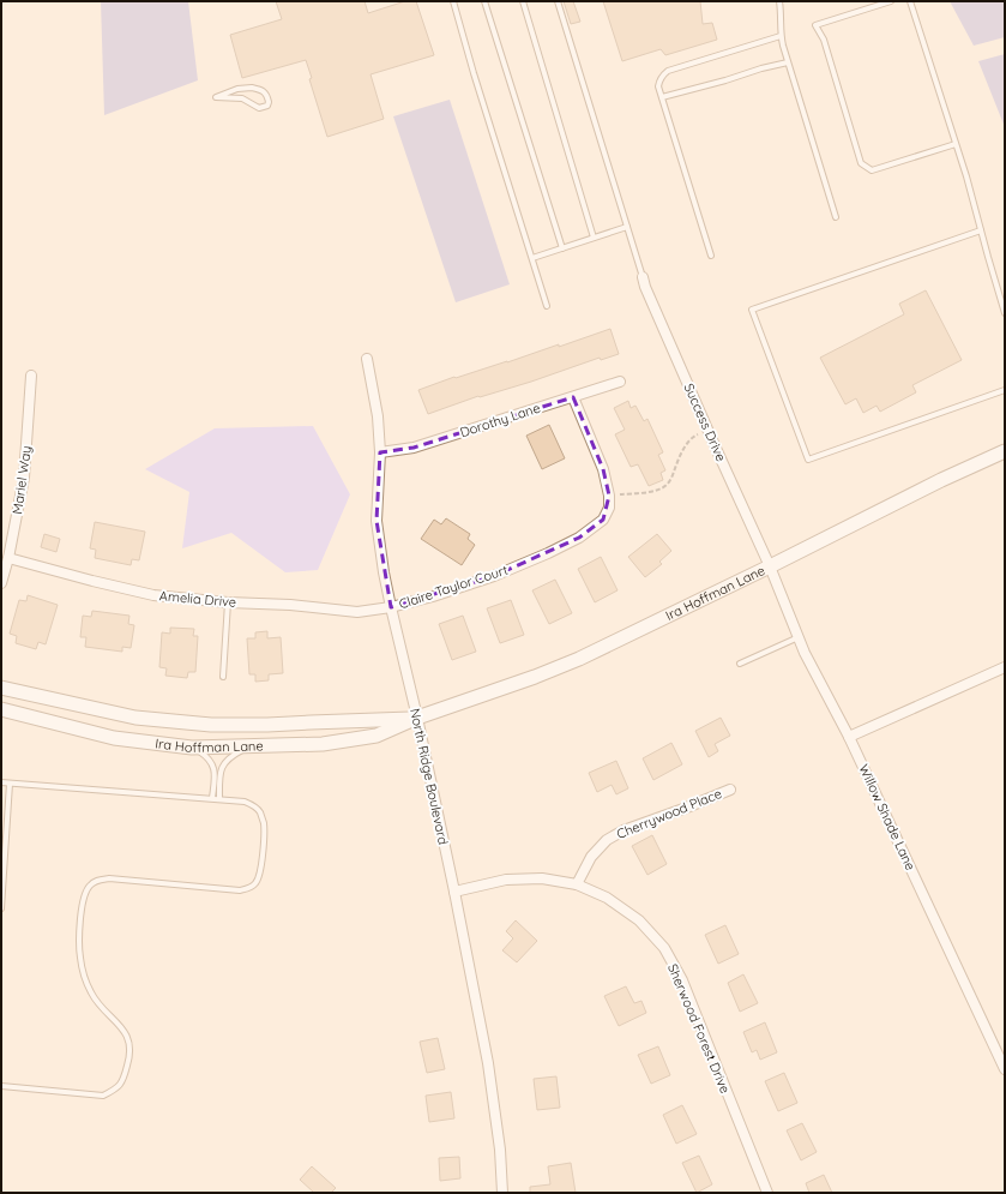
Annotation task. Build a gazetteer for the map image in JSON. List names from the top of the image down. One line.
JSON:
{"streets":{"main road":["Ira Hoffman Lane"],"street":["Dorothy Lane","Success Drive","Mariel Way","Claire Taylor Court","Amelia Drive","North Ridge Boulevard","Cherrywood Place","Willow Shade Lane","Sherwood Forest Drive"]},"crossings":[["Dorothy Lane","Claire Taylor Court"],["Dorothy Lane","North Ridge Boulevard"],["Success Drive","Ira Hoffman Lane"],["Success Drive","Willow Shade Lane"],["Mariel Way","Amelia Drive"],["Claire Taylor Court","Amelia Drive"],["Claire Taylor Court","North Ridge Boulevard"],["Ira Hoffman Lane","North Ridge Boulevard"],["Ira Hoffman Lane","Willow Shade Lane"],["Amelia Drive","North Ridge Boulevard"],["North Ridge Boulevard","Sherwood Forest Drive"],["Cherrywood Place","Sherwood Forest Drive"]]}
